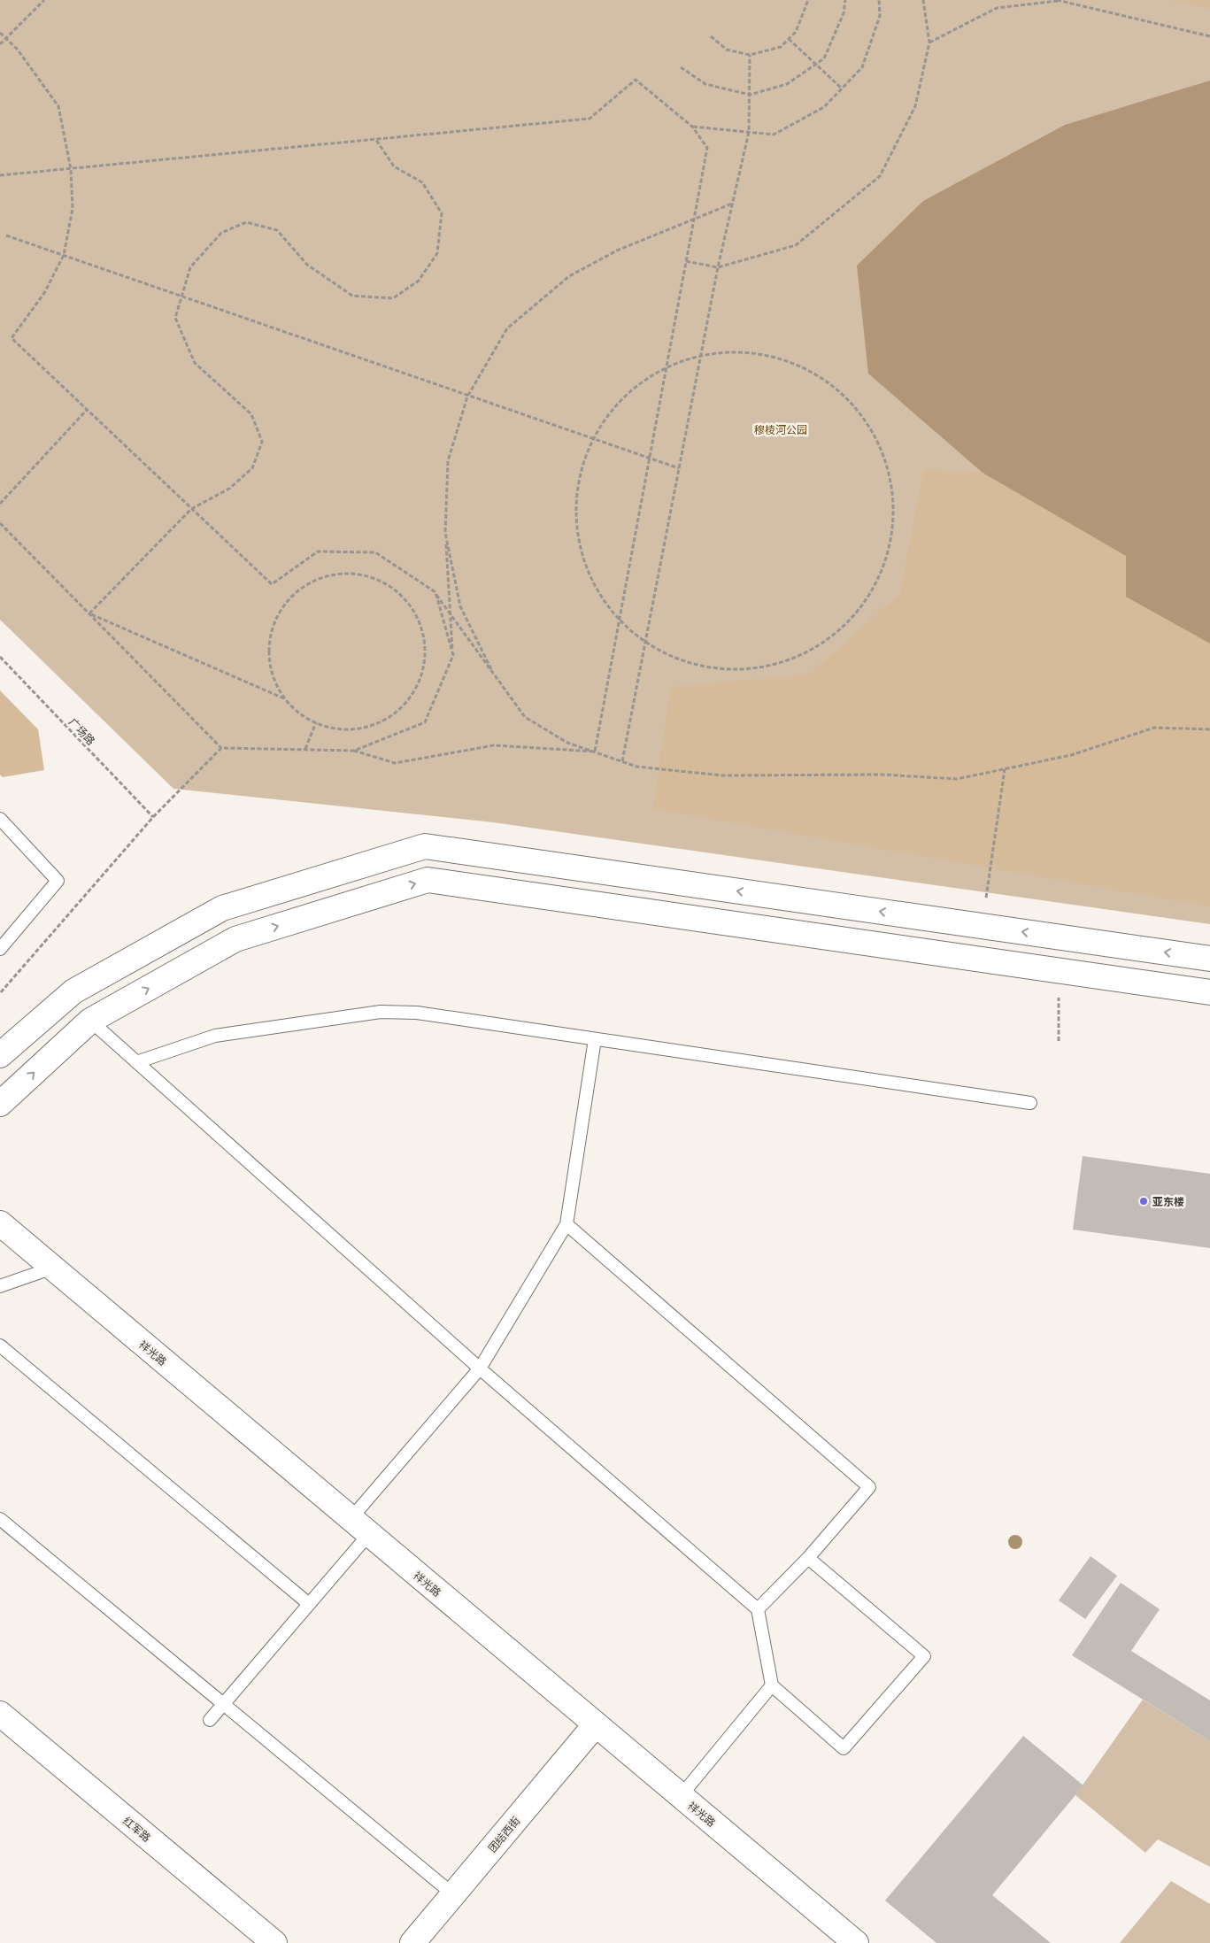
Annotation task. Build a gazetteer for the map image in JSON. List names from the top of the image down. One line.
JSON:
{"streets":{"main road":["祥光路","红军路","团结西街"],"path":["广场路"]},"crossings":[["祥光路","团结西街"]],"parks":["穆棱河公园"],"places":["亚东楼"]}
